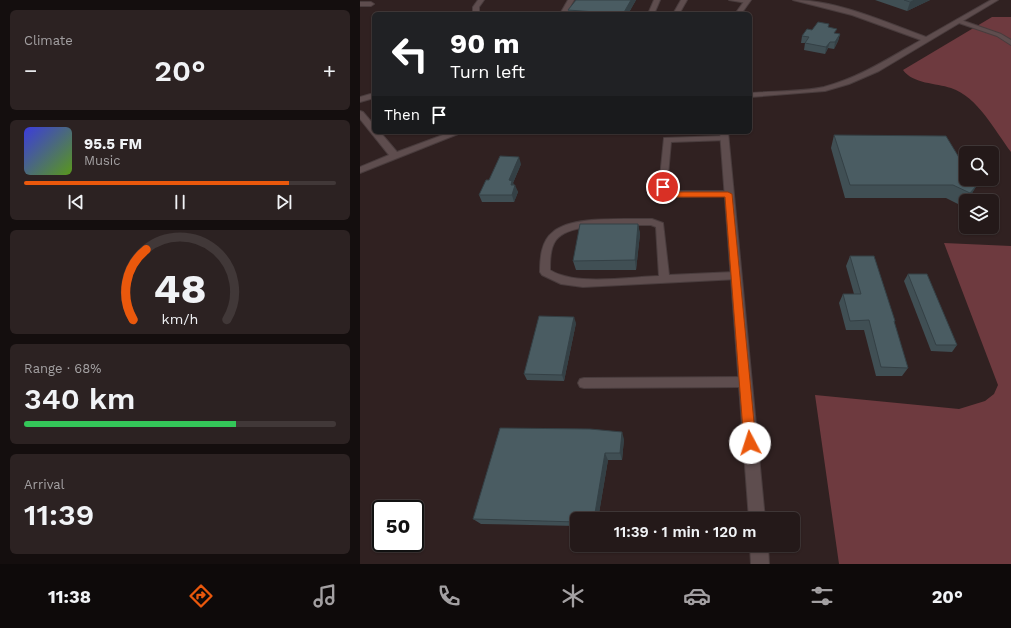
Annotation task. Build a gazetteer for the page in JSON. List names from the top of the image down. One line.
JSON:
{"page":{"tile":["Climate",["Range · 68%","340 km"],["Arrival","11:39"]],"turn":["90 m","Turn left"],"heat":["−","20°","+"],"then":"Then","song":["95.5 FM","Music"],"limit":"50","trip":"11:39 · 1 min · 120 m","tabs":["11:38","20°"],"gauge":["48","km/h"]}}
